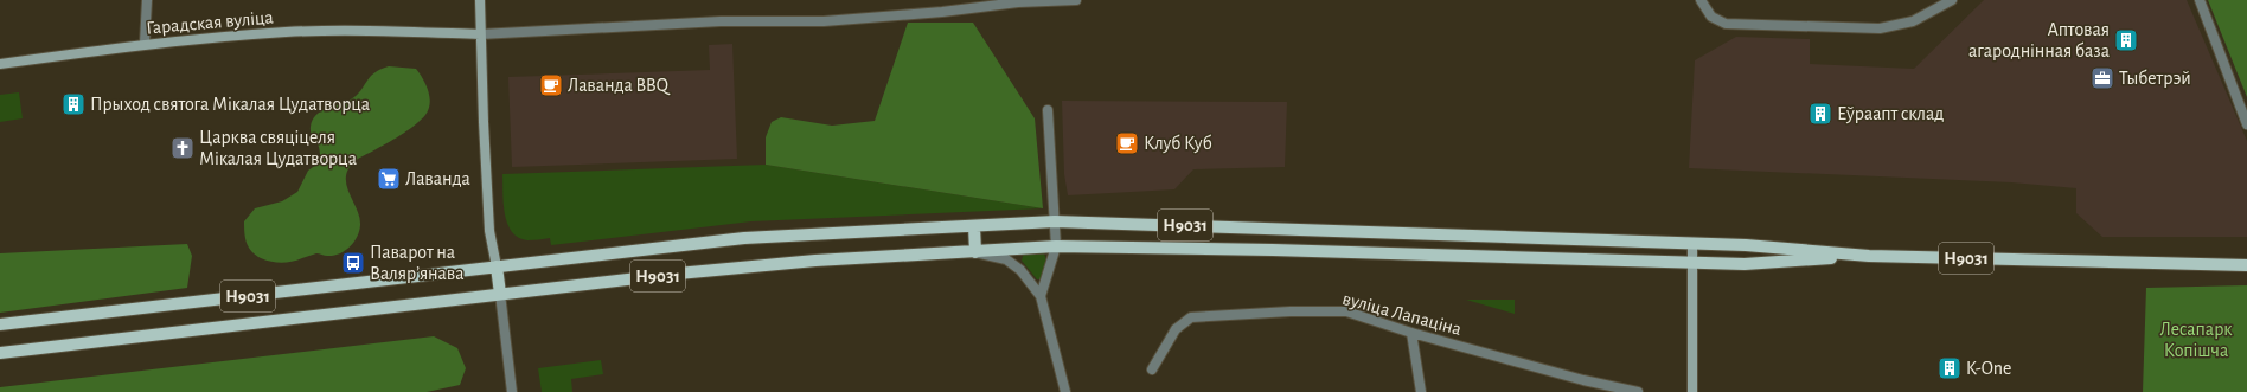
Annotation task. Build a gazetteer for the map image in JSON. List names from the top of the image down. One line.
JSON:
{"streets":{"main road":["Н9031"],"street":["Гарадская вуліца","вуліца Лапаціна"]},"parks":["Лесапарк Копішча"],"places":{"building":["Аптовая агароднінная база","Прыход святога Мікалая Цудатворца","Еўраапт склад","K-One"],"office":["Тыбетрэй"],"cafe":["Лаванда BBQ","Клуб Куб"],"church":["Царква свяціцеля Мікалая Цудатворца"],"supermarket":["Лаванда"],"bus stop":["Паварот на Валярʼянава"]}}
